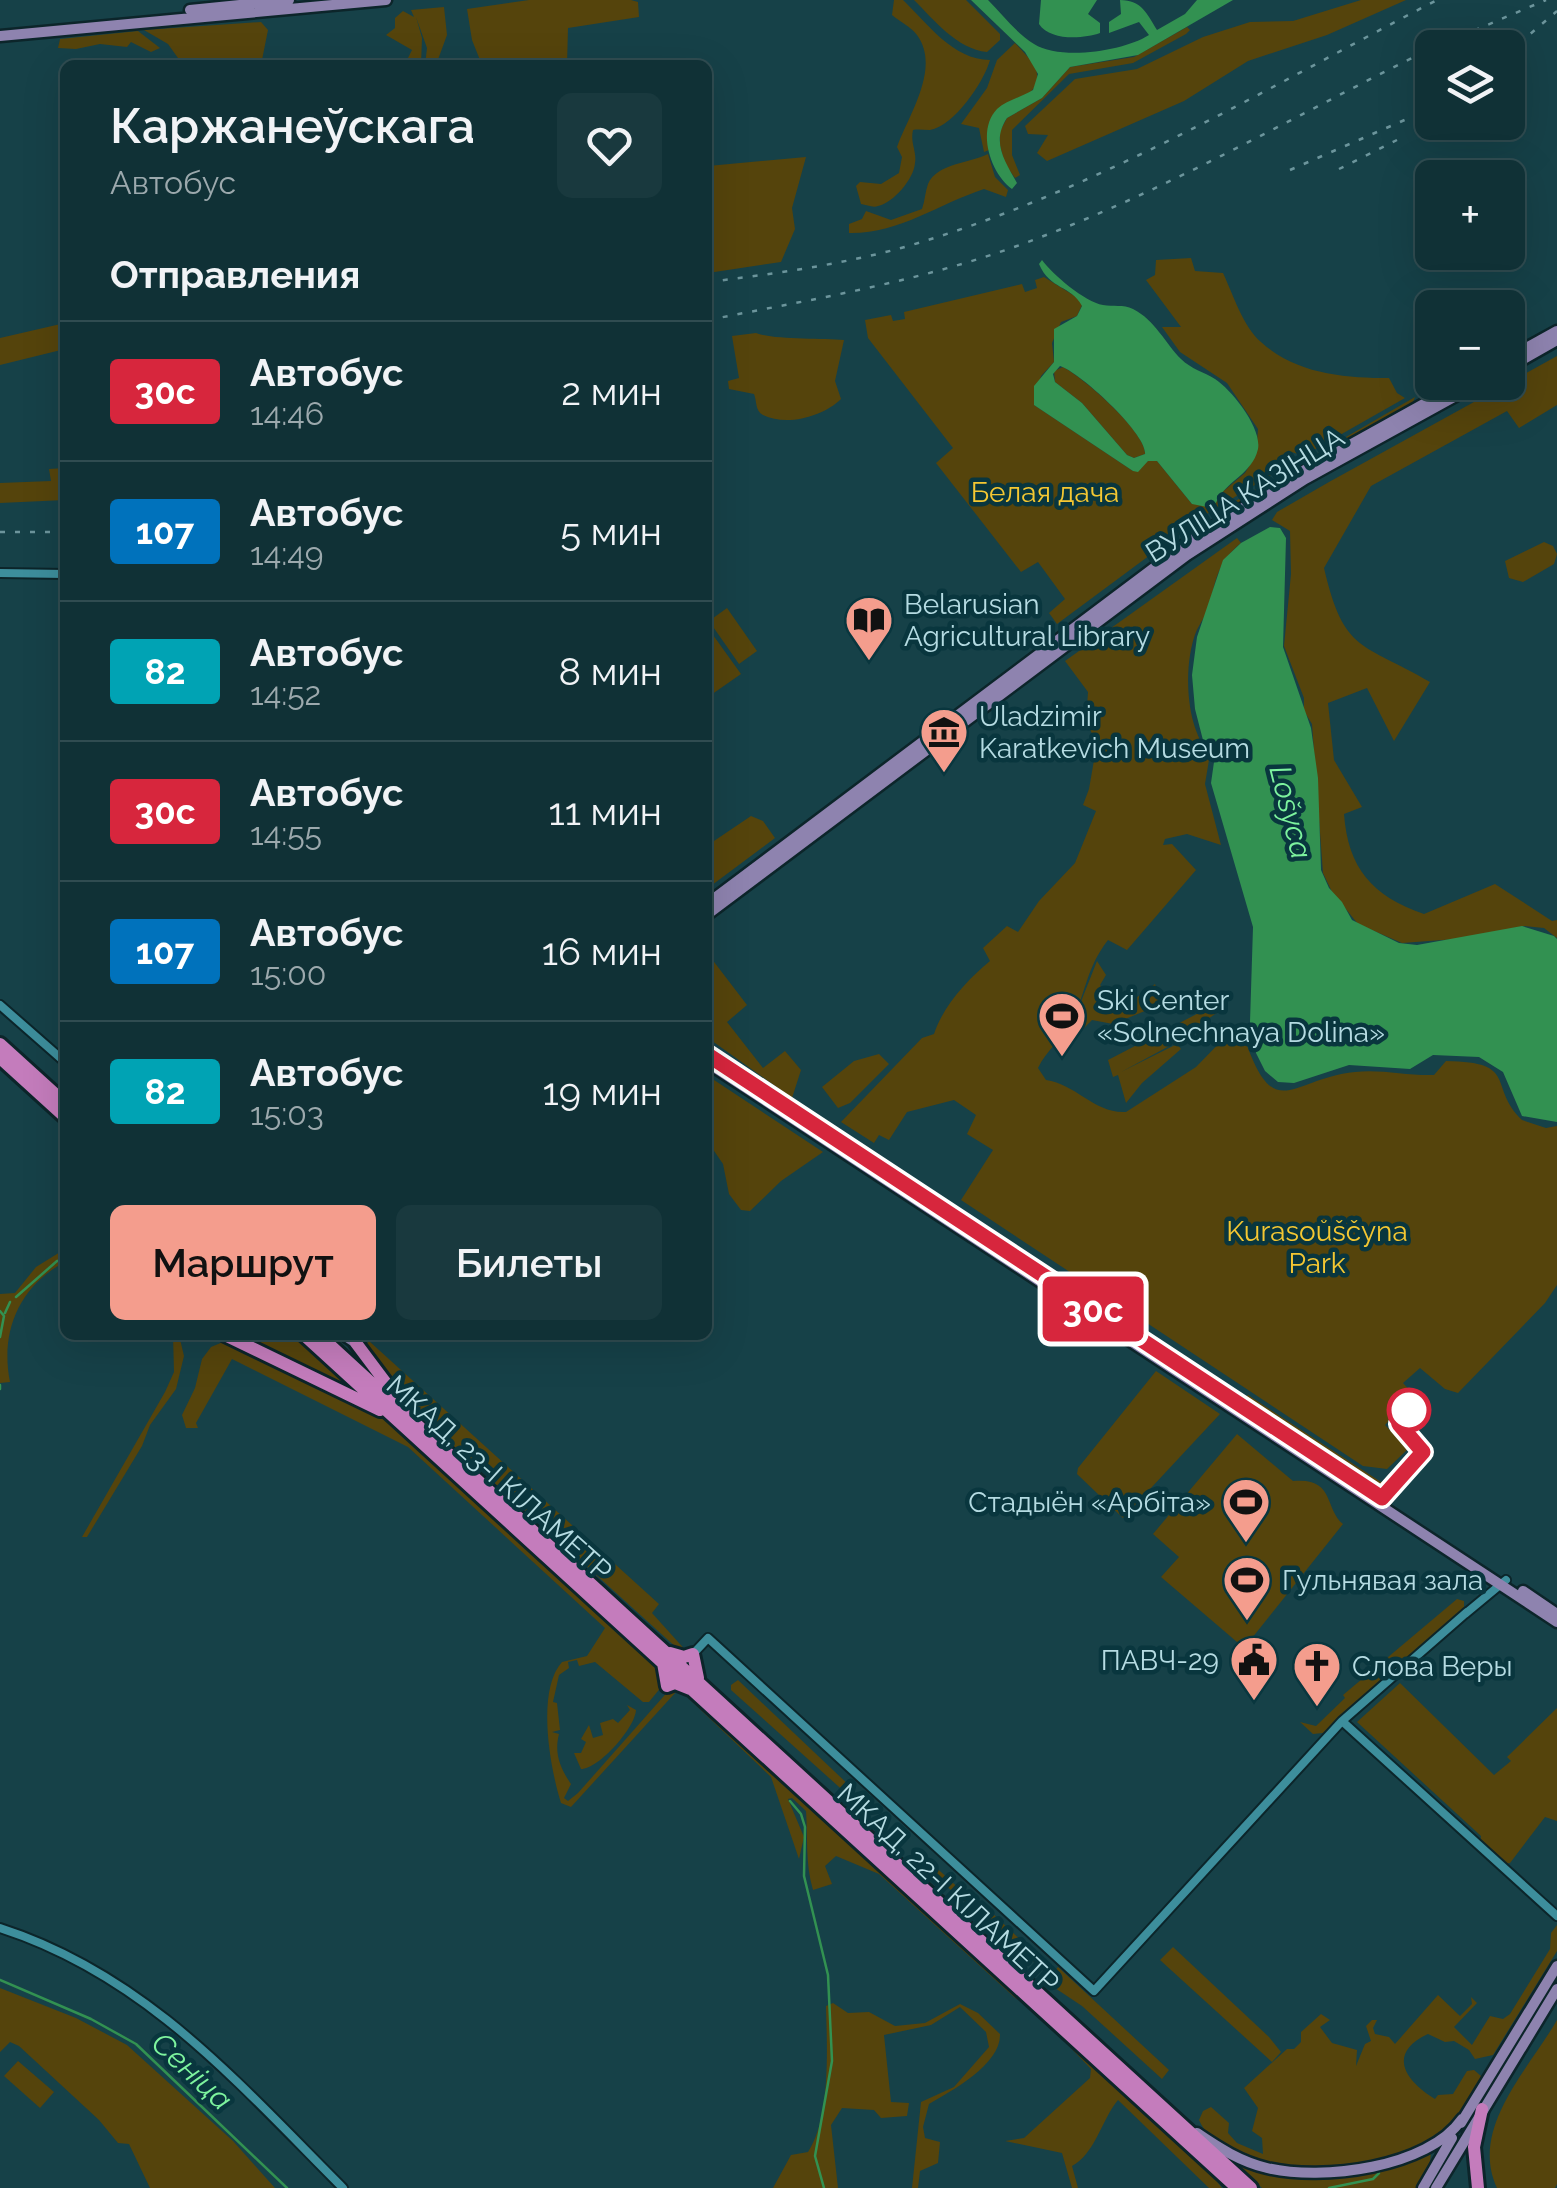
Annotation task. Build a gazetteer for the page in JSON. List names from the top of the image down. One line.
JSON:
{"streets":{"highway":["МКАД, 23-І КІЛАМЕТР","МКАД, 22-І КІЛАМЕТР"],"main road":["ВУЛІЦА КАЗІНЦА"]},"crossings":[["МКАД, 23-І КІЛАМЕТР","МКАД, 22-І КІЛАМЕТР"]],"water":["Lošyca","Сеніца"],"parks":["Белая дача","Kurasoŭščyna Park"],"places":{"library":["Belarusian Agricultural Library"],"museum":["Uladzimir Karatkevich Museum"],"sports":["Ski Center «Solnechnaya Dolina»","Стадыён «Арбіта»","Гульнявая зала"],"public building":["ПАВЧ-29"],"church":["Слова Веры"]},"lines":["bus line 30с"],"page":{"on_map":"30с","map_buttons":["+","−"],"heading":[["Каржанеўскага","Автобус"],"Отправления"],"list":[{"mark":"30с","name":"Автобус","note":"14:46","value":"2 мин"},{"mark":"107","name":"Автобус","note":"14:49","value":"5 мин"},{"mark":"82","name":"Автобус","note":"14:52","value":"8 мин"},{"mark":"30с","name":"Автобус","note":"14:55","value":"11 мин"},{"mark":"107","name":"Автобус","note":"15:00","value":"16 мин"},{"mark":"82","name":"Автобус","note":"15:03","value":"19 мин"}],"buttons":["Маршрут","Билеты"]}}
